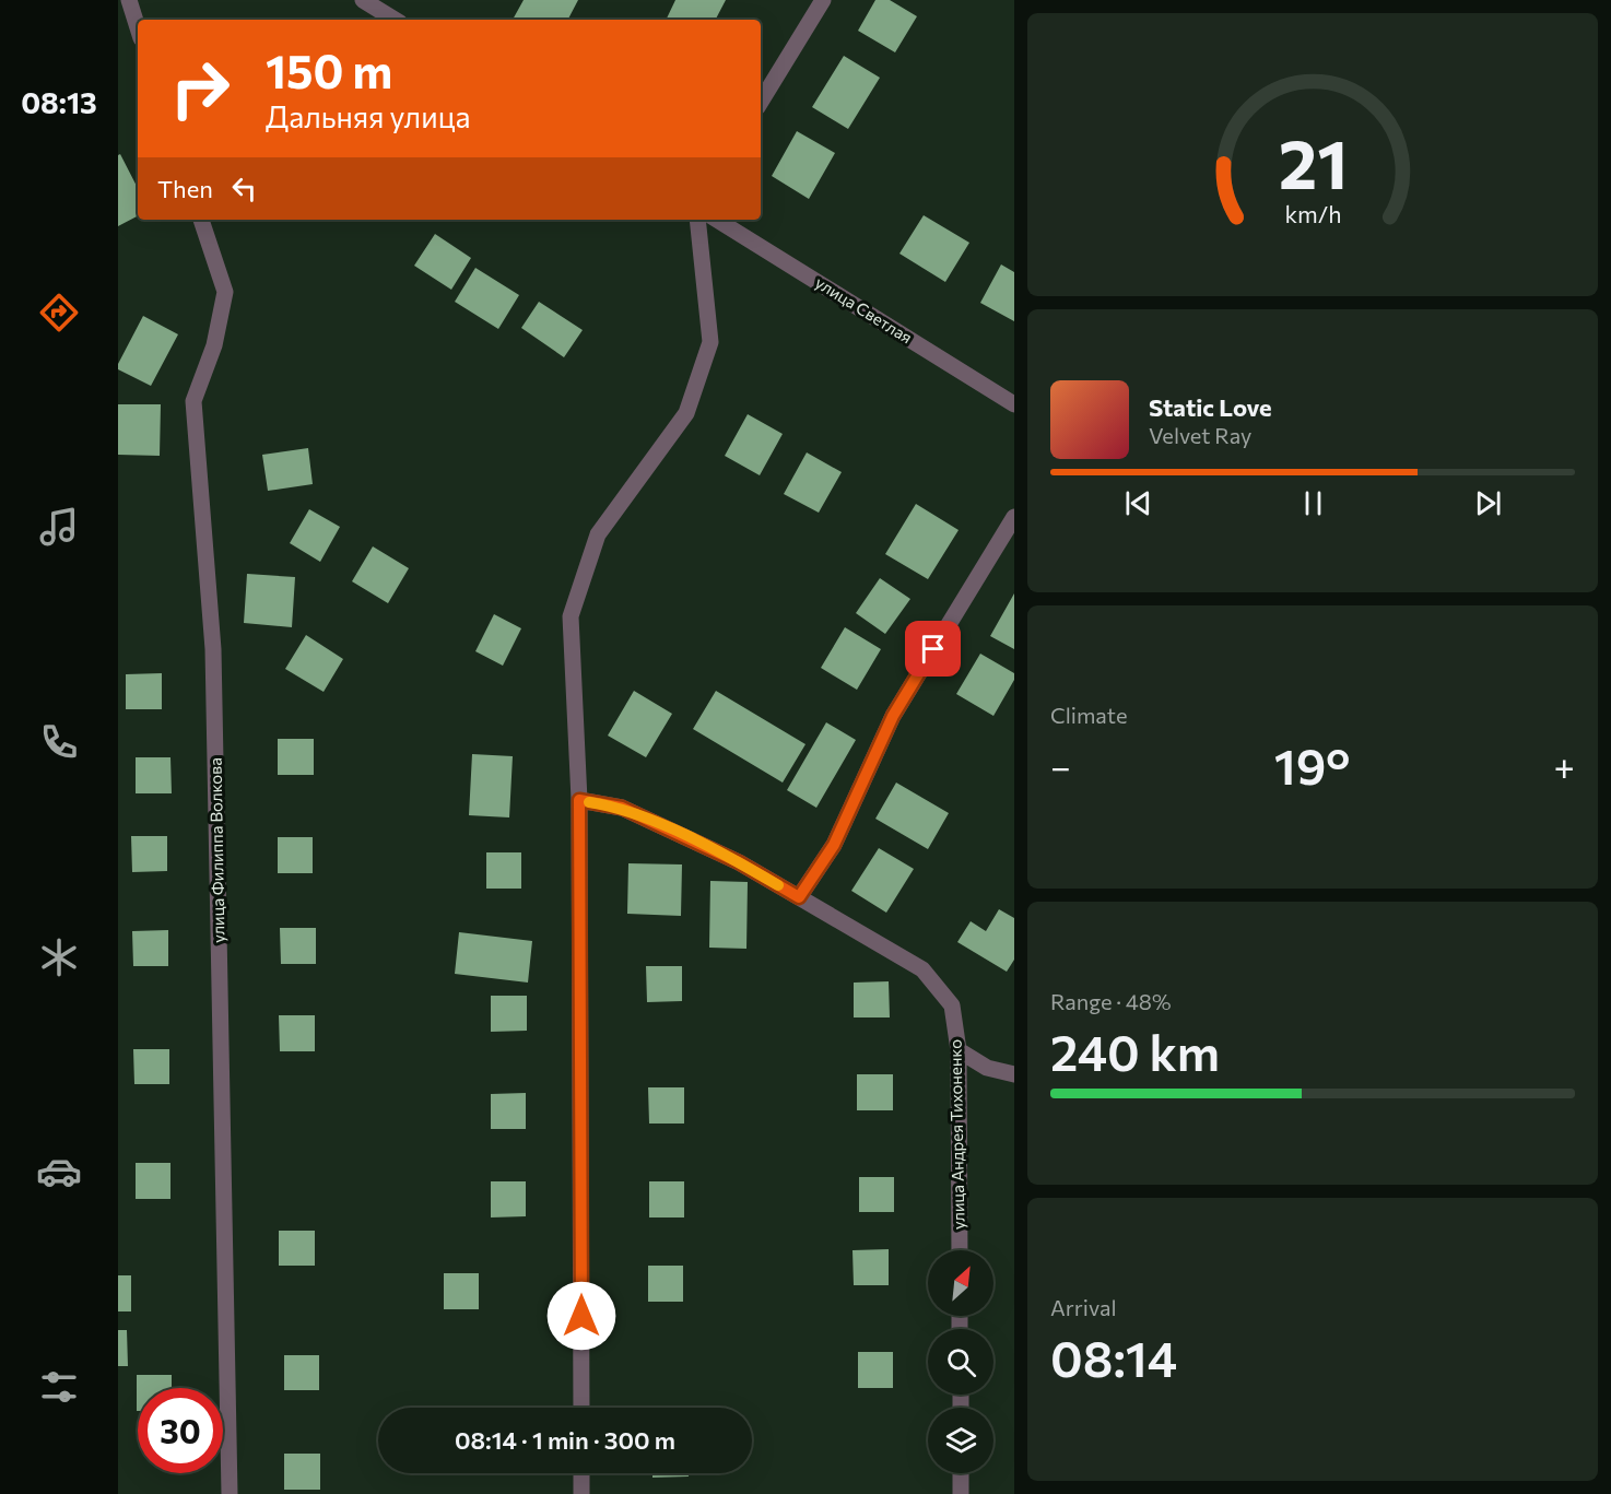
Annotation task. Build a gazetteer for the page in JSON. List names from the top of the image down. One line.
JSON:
{"streets":{"street":["улица Светлая","улица Филиппа Волкова","улица Андрея Тихоненко"]},"north":"top right","page":{"tabs":"08:13","turn":["150 m","Дальняя улица"],"then":"Then","song":["Static Love","Velvet Ray"],"tile":["Climate",["Range · 48%","240 km"],["Arrival","08:14"]],"heat":["−","19°","+"],"limit":"30","trip":"08:14 · 1 min · 300 m","gauge":["21","km/h"]}}
